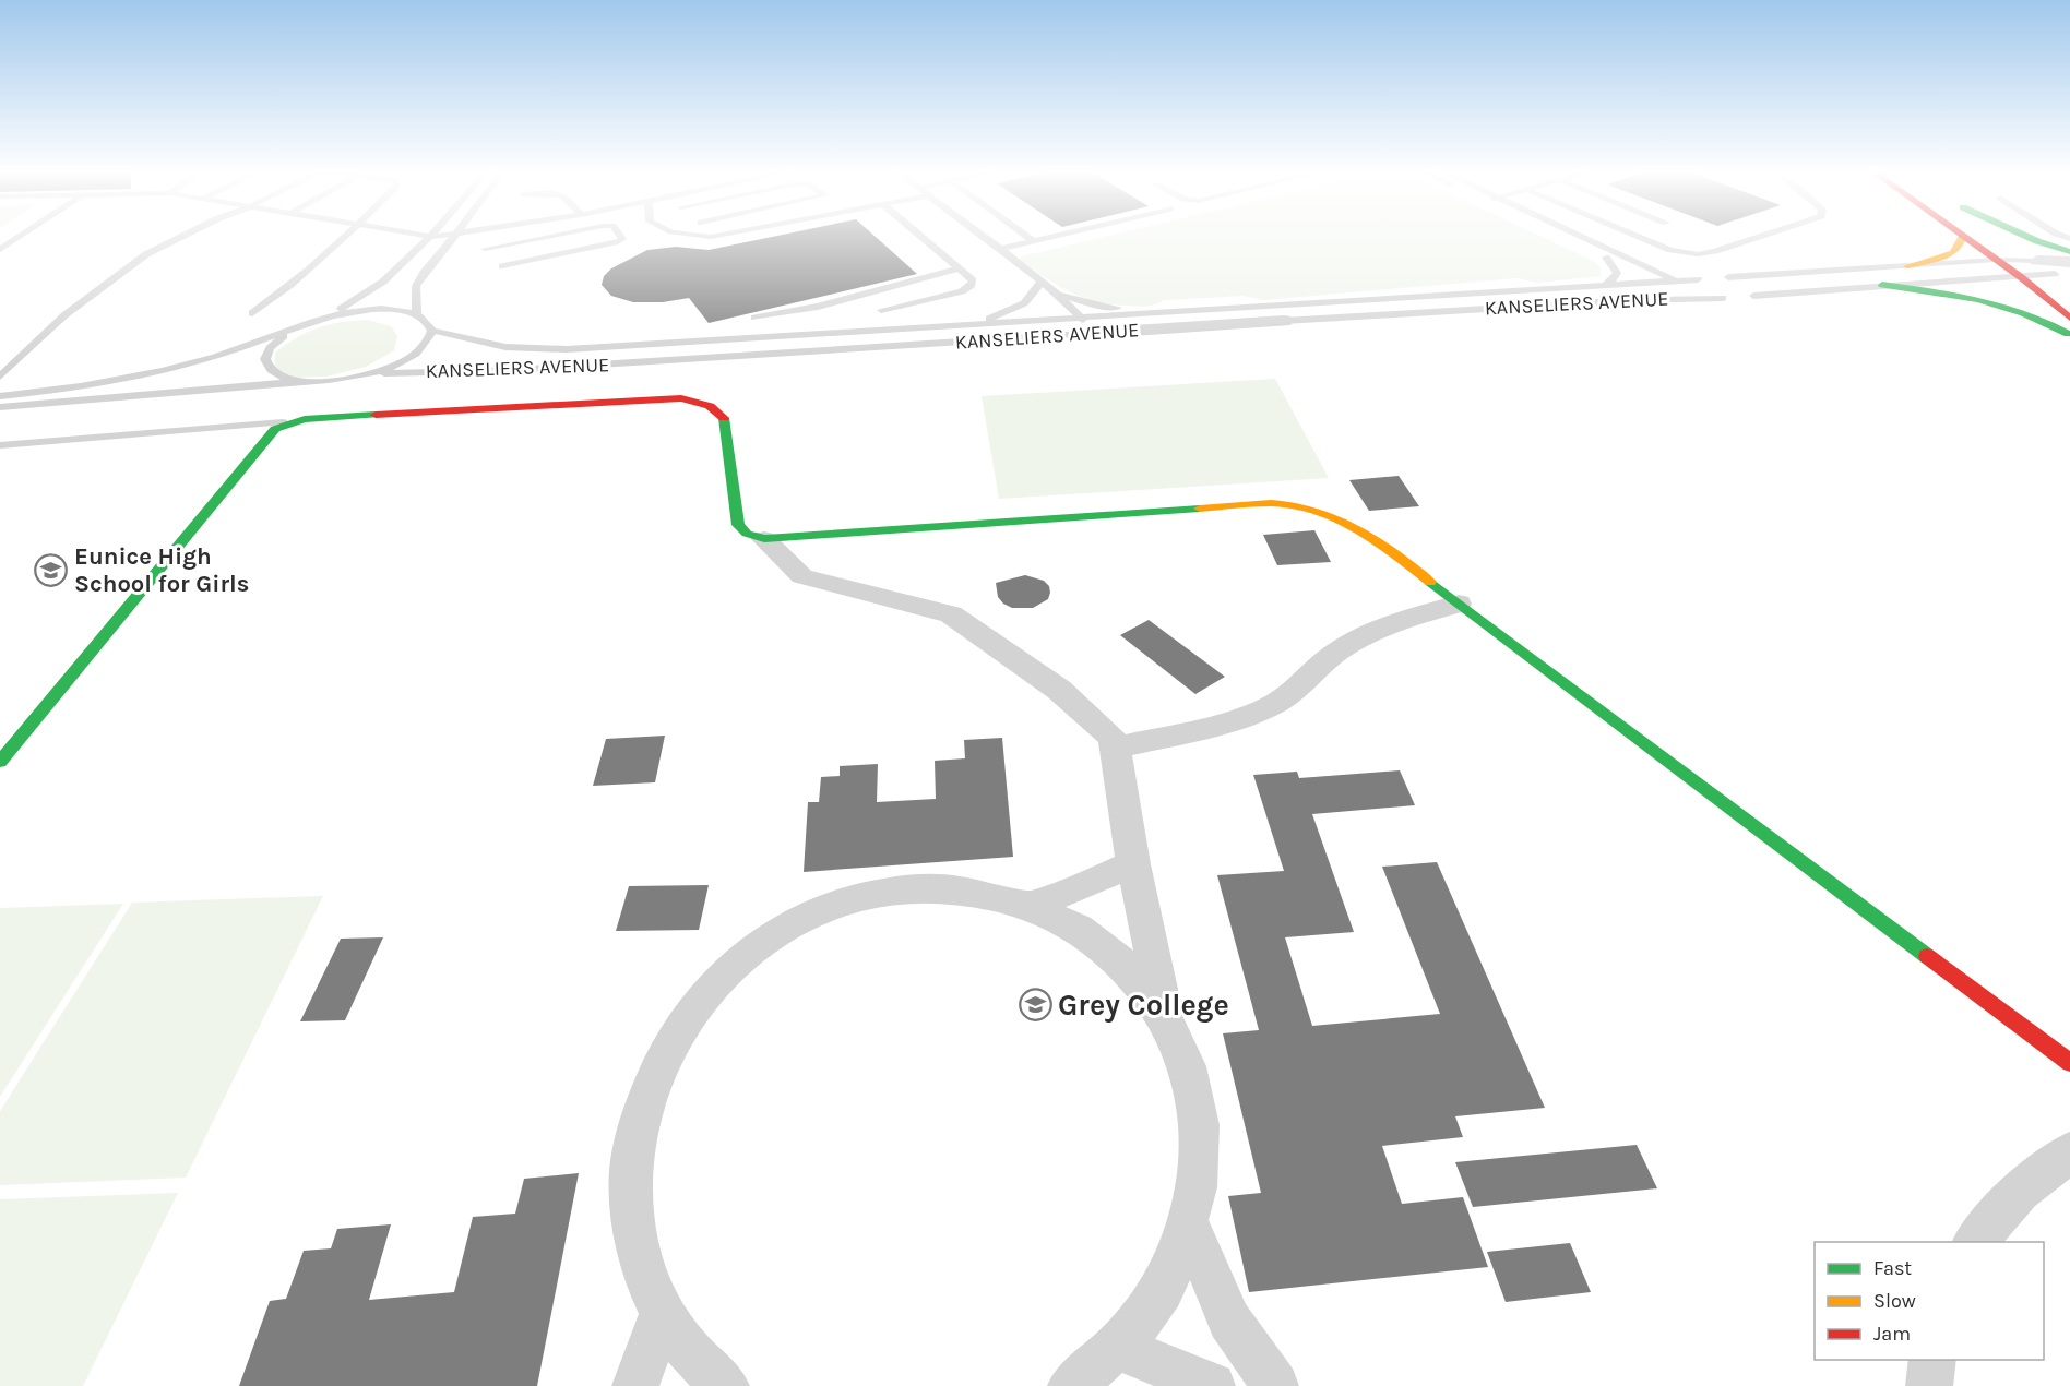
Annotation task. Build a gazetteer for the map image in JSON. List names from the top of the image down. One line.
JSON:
{"streets":{"street":["KANSELIERS AVENUE"]},"places":{"school or university":["Eunice High School for Girls","Grey College"]},"legend":["Fast","Slow","Jam"]}
